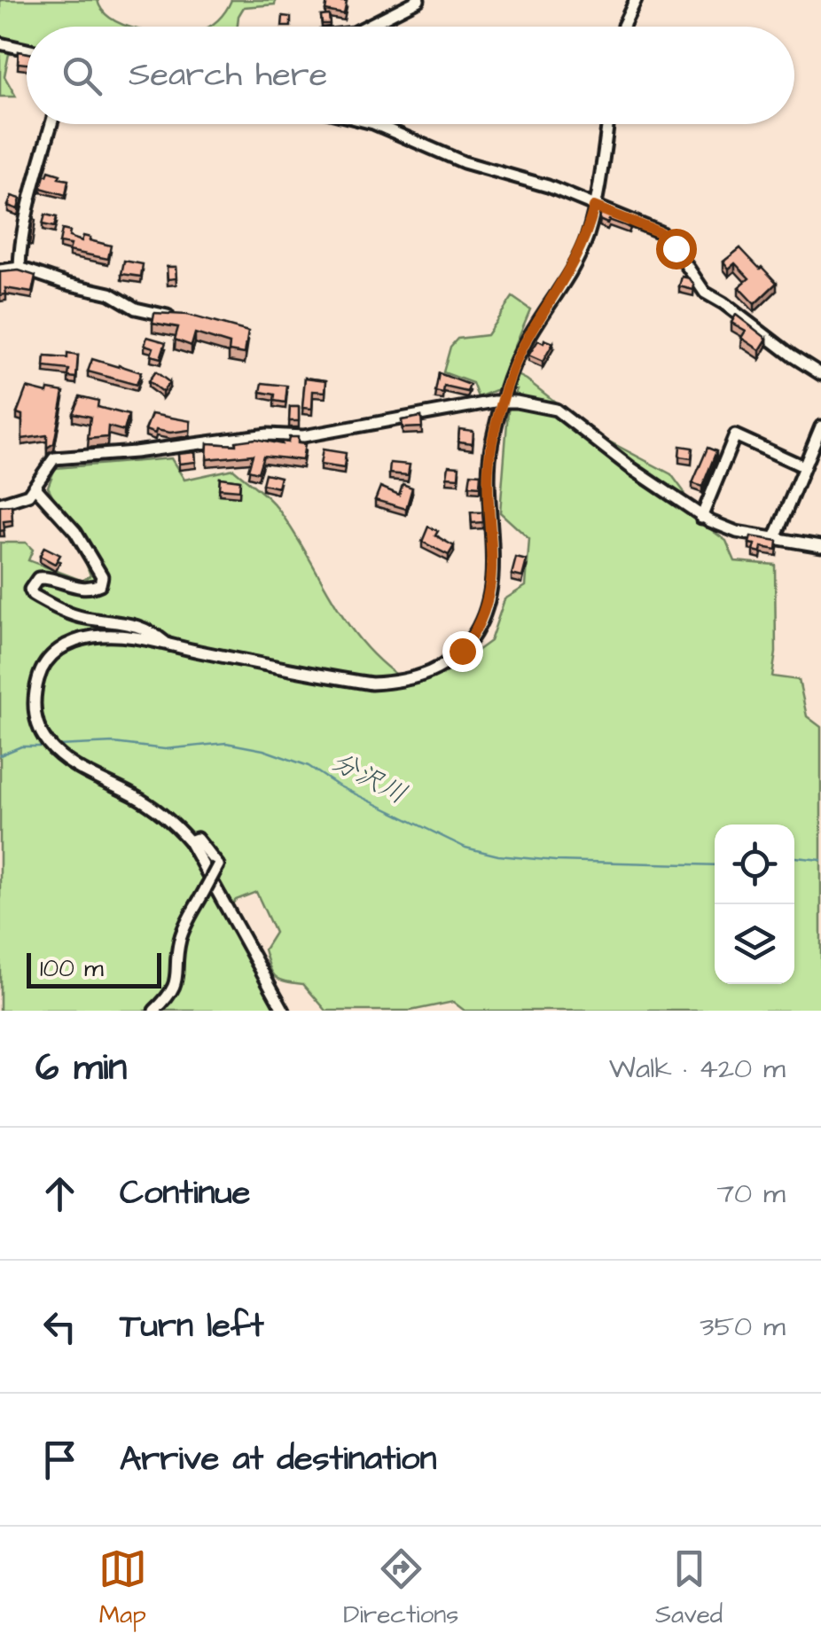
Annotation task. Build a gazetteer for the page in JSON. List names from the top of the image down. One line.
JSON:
{"water":["分沢川"],"scale_bar":"100 m","page":{"search":"Search here","scale":"100 m","heading":["6 min","Walk · 420 m"],"list":[["Continue","70 m"],["Turn left","350 m"],"Arrive at destination"],"nav":["Map","Directions","Saved"]}}
